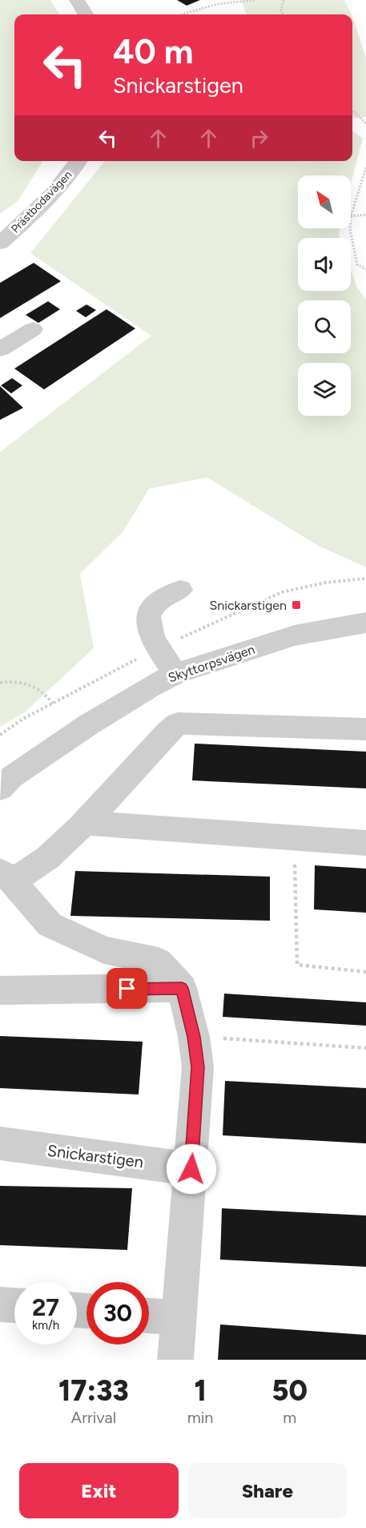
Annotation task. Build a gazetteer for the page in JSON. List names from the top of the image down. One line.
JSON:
{"streets":{"street":["Prästbodavägen","Skyttorpsvägen","Snickarstigen"]},"places":{"transit":["Snickarstigen"]},"north":"top left","page":{"turn":["40 m","Snickarstigen"],"speed":"27 km/h","limit":"30","eta":["17:33","Arrival","1","min","50","m"],"buttons":["Exit","Share"]}}
